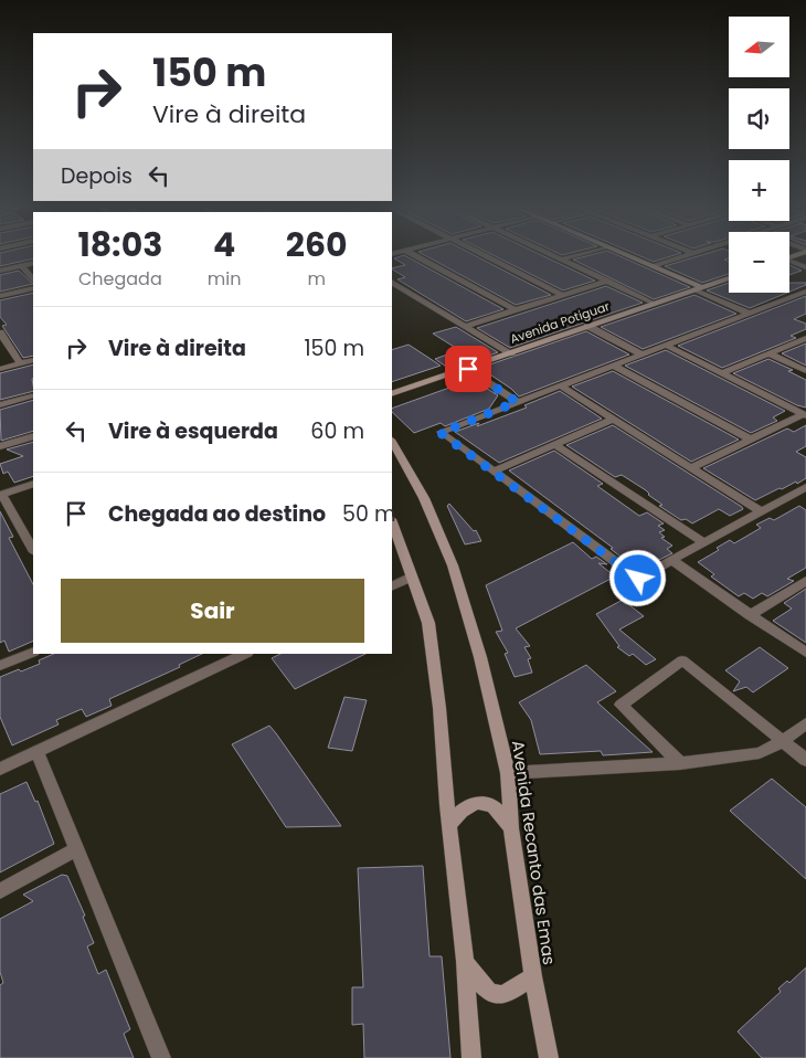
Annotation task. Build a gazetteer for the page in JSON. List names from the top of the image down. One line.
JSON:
{"streets":{"main road":["Avenida Potiguar","Avenida Recanto das Emas"]},"north":"left","page":{"map_buttons":["+","−"],"turn":["150 m","Vire à direita"],"then":"Depois","eta":["18:03","Chegada","4","min","260","m"],"list":[{"name":"Vire à direita","value":"150 m"},{"name":"Vire à esquerda","value":"60 m"},{"name":"Chegada ao destino","value":"50 m"}],"buttons":"Sair"}}
